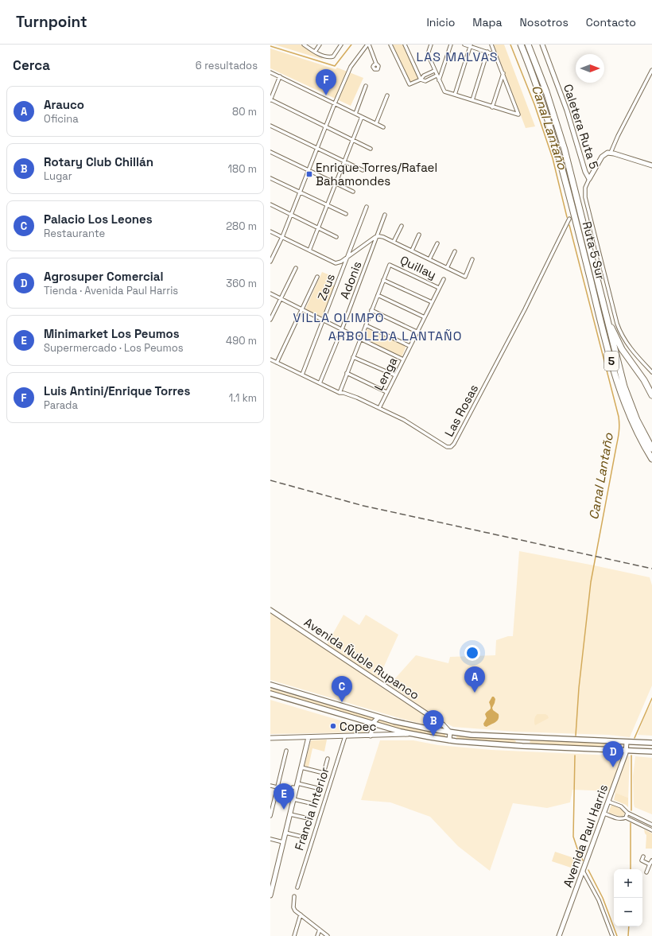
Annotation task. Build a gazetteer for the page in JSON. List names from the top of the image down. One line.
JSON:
{"streets":{"highway":["Ruta 5 Sur","5"],"street":["Caletera Ruta 5","Quillay","Adonis","Zeus","Lenga","Las Rosas","Avenida Ñuble Rupanco","Francia Interior","Avenida Paul Harris"]},"crossings":[["Quillay","Lenga"],["Adonis","Las Rosas"],["Zeus","Las Rosas"],["Lenga","Las Rosas"]],"districts":["LAS MALVAS","VILLA OLIMPO","ARBOLEDA LANTAÑO"],"water":["Canal Lantaño"],"places":{"transit":["Enrique Torres/Rafael Bahamondes"],"other":["Copec"]},"north":"right","page":{"header":"Turnpoint","nav":["Inicio","Mapa","Nosotros","Contacto"],"heading":["Cerca","6 resultados"],"pins":["F","A","C","B","D","E"],"list":[{"mark":"A","name":"Arauco","note":"Oficina","value":"80 m"},{"mark":"B","name":"Rotary Club Chillán","note":"Lugar","value":"180 m"},{"mark":"C","name":"Palacio Los Leones","note":"Restaurante","value":"280 m"},{"mark":"D","name":"Agrosuper Comercial","note":"Tienda · Avenida Paul Harris","value":"360 m"},{"mark":"E","name":"Minimarket Los Peumos","note":"Supermercado · Los Peumos","value":"490 m"},{"mark":"F","name":"Luis Antini/Enrique Torres","note":"Parada","value":"1.1 km"}],"map_buttons":["+","−"]}}
